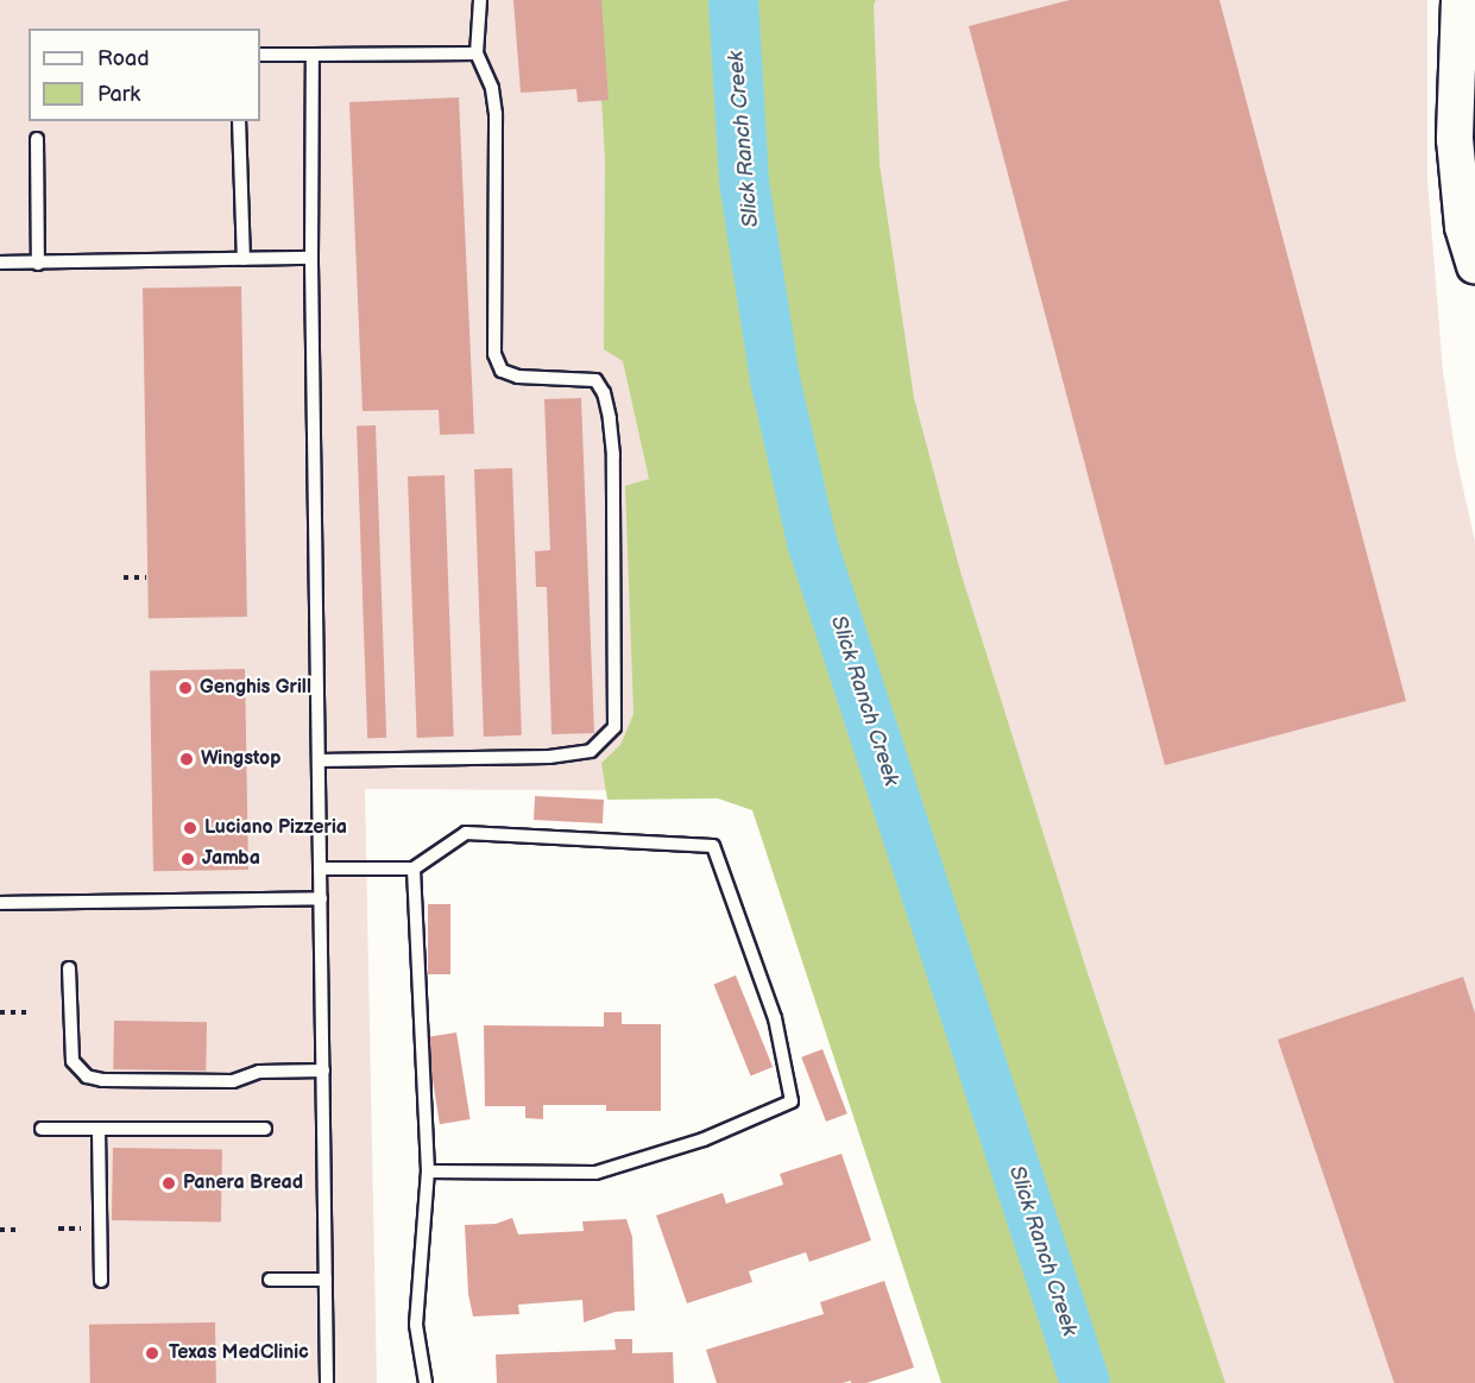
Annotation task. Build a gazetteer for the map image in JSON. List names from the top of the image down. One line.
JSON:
{"water":["Slick Ranch Creek"],"places":["Genghis Grill","Wingstop","Luciano Pizzeria","Jamba","Panera Bread","Texas MedClinic"],"legend":["Road","Park"]}
